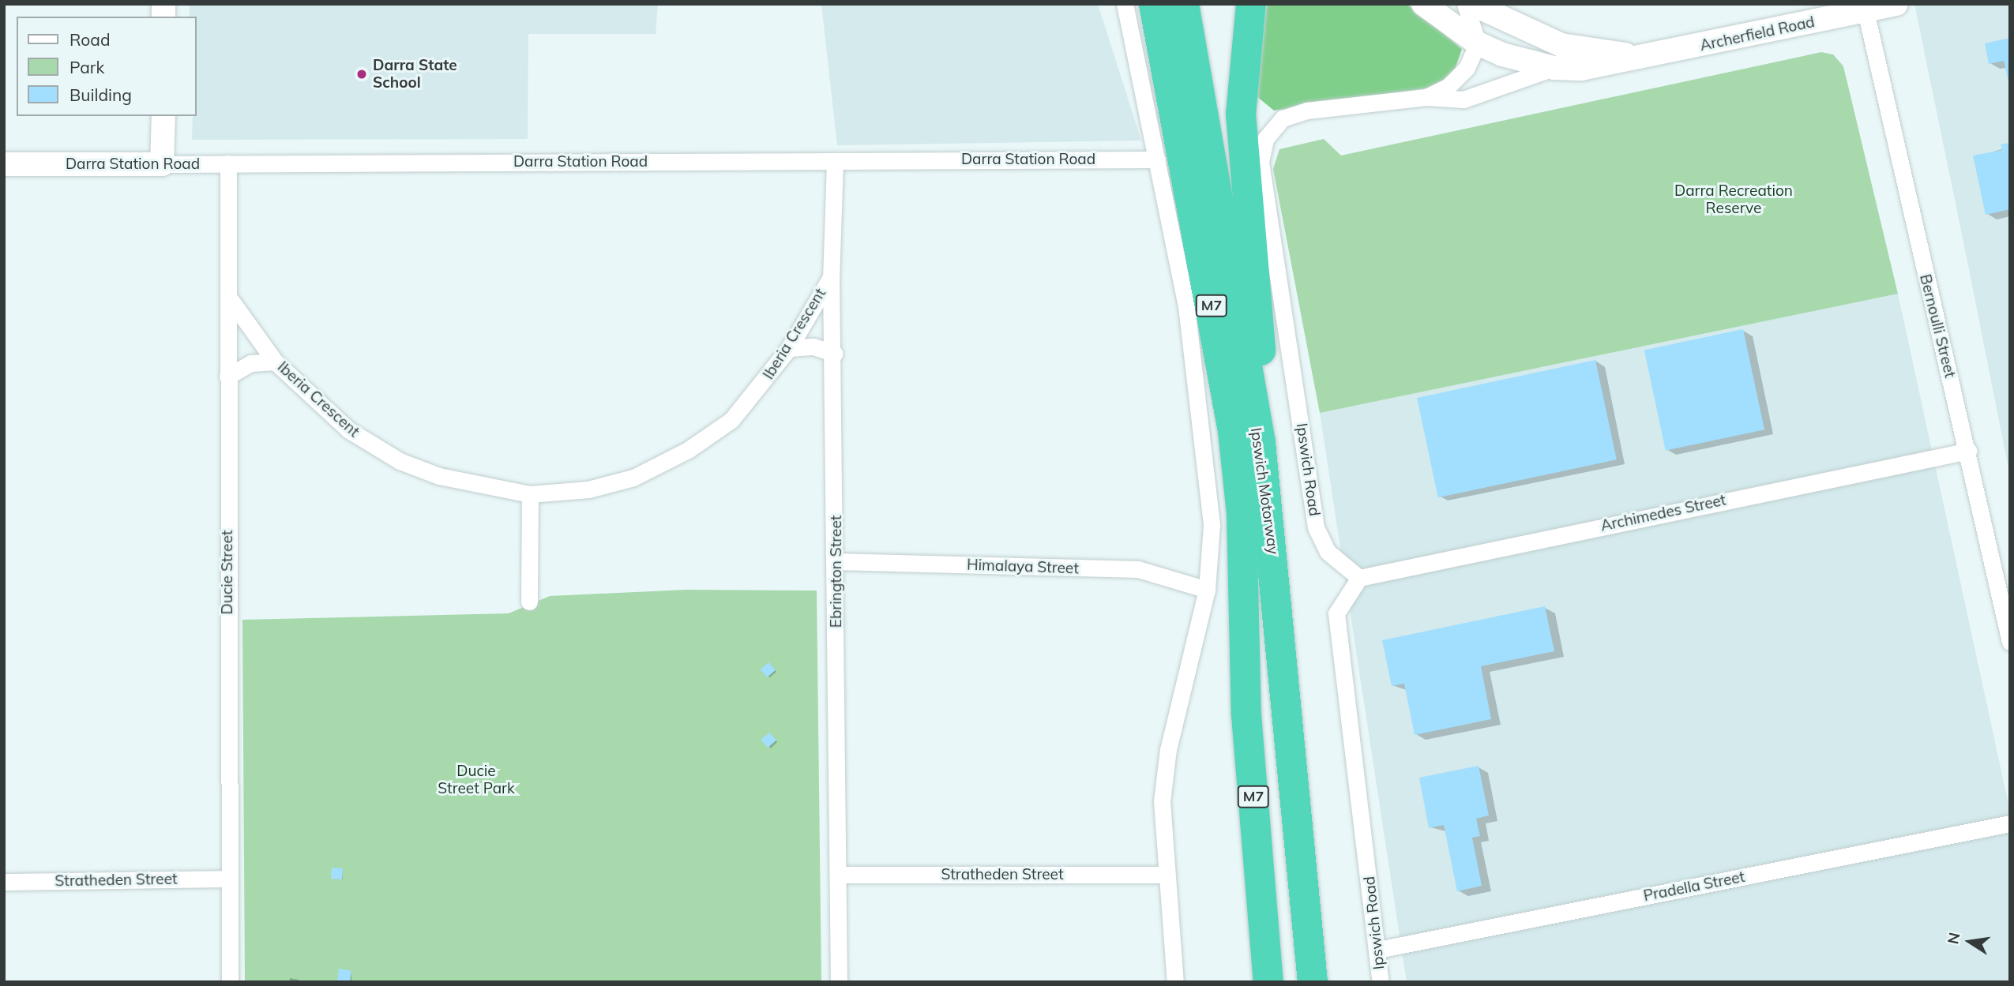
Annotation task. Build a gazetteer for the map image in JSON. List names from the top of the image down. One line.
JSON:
{"streets":{"highway":["M7","Ipswich Motorway"],"main road":["Archerfield Road","Darra Station Road"],"street":["Bernoulli Street","Iberia Crescent","Ipswich Road","Archimedes Street","Himalaya Street","Ebrington Street","Ducie Street","Stratheden Street","Pradella Street"]},"crossings":[["Archerfield Road","Bernoulli Street"],["Archerfield Road","Ipswich Road"],["Darra Station Road","Ebrington Street"],["Darra Station Road","Ducie Street"],["Bernoulli Street","Archimedes Street"],["Iberia Crescent","Ebrington Street"],["Iberia Crescent","Ducie Street"],["Ipswich Road","Archimedes Street"],["Ipswich Road","Pradella Street"],["Himalaya Street","Ebrington Street"],["Ebrington Street","Stratheden Street"],["Ducie Street","Stratheden Street"]],"parks":["Darra Recreation Reserve","Ducie Street Park"],"places":["Darra State School"],"legend":["Road","Park","Building"],"north":"left"}
